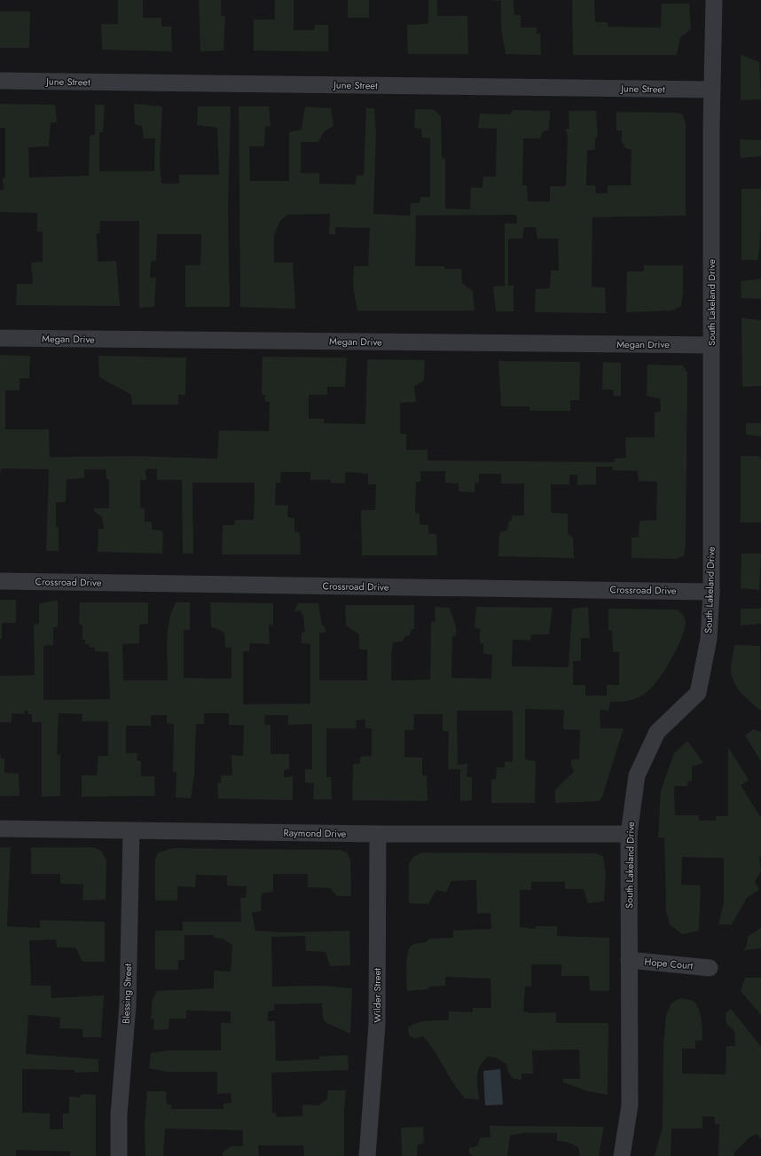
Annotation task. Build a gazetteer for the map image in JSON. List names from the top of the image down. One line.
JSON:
{"streets":{"street":["June Street","South Lakeland Drive","Megan Drive","Crossroad Drive","Raymond Drive","Hope Court","Blessing Street","Wilder Street"]},"crossings":[["June Street","South Lakeland Drive"],["South Lakeland Drive","Megan Drive"],["South Lakeland Drive","Crossroad Drive"],["South Lakeland Drive","Raymond Drive"],["South Lakeland Drive","Hope Court"],["Raymond Drive","Blessing Street"],["Raymond Drive","Wilder Street"]]}
